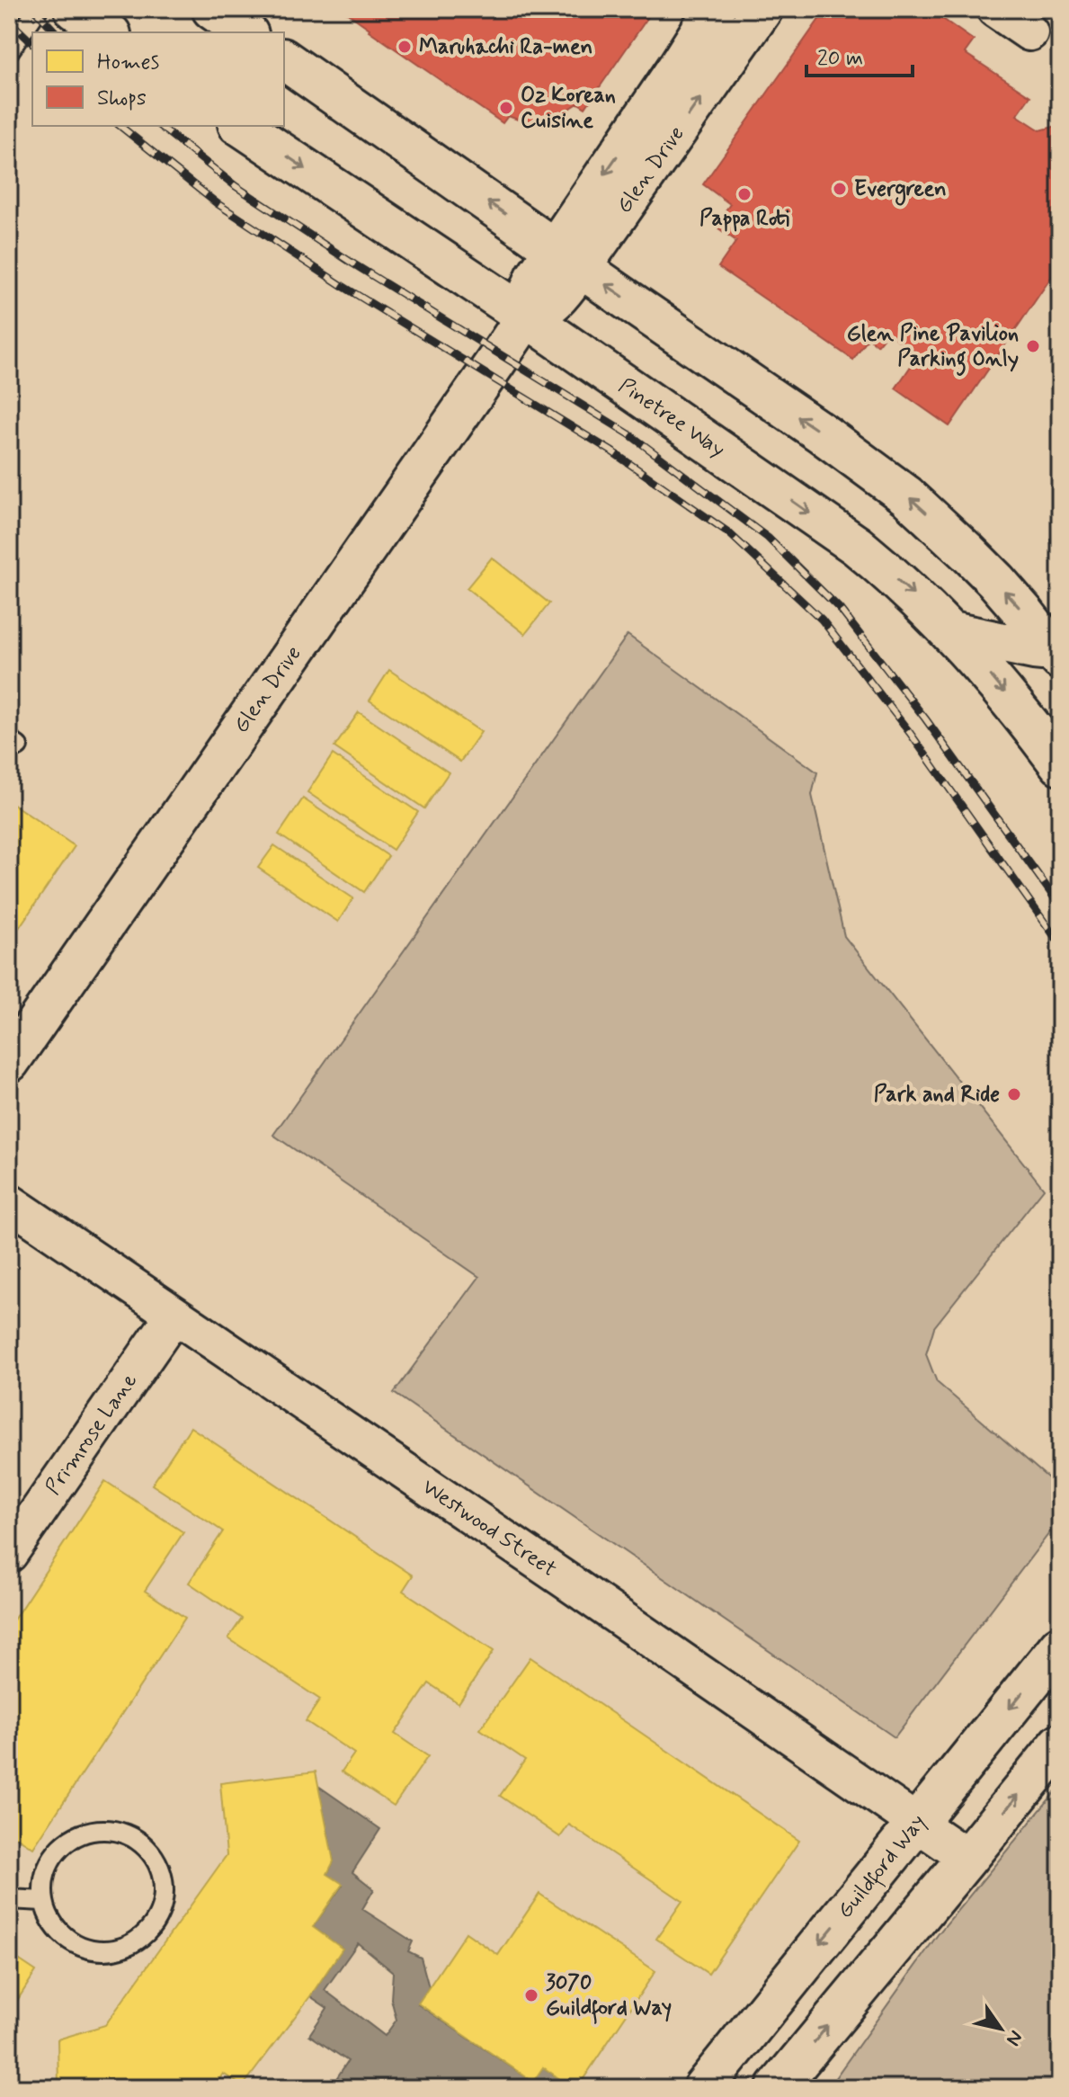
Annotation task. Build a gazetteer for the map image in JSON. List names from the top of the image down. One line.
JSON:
{"streets":{"main road":["Glen Drive","Pinetree Way","Guildford Way"],"street":["Primrose Lane","Westwood Street"]},"crossings":[["Glen Drive","Pinetree Way"],["Primrose Lane","Westwood Street"],["Westwood Street","Guildford Way"]],"places":["Maruhachi Ra-men","Oz Korean Cuisine","Evergreen","Pappa Roti","Glen Pine Pavilion Parking Only","Park and Ride","3070 Guildford Way"],"legend":["Homes","Shops"],"scale_bar":"20 m","north":"bottom right"}
